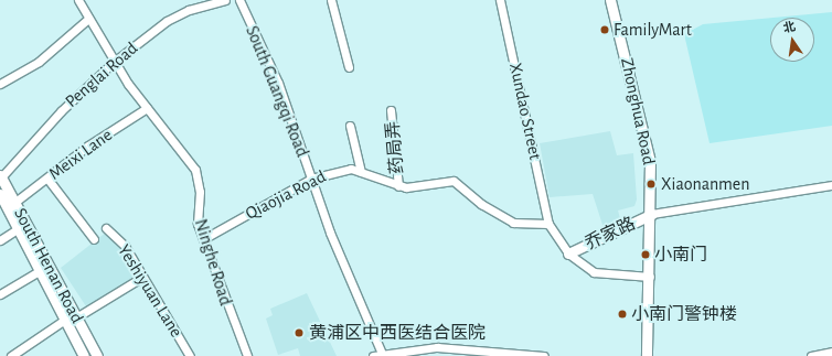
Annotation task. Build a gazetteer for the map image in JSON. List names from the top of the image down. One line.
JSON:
{"streets":{"street":["Penglai Road","South Guangqi Road","Xundao Street","Zhonghua Road","药局弄","Meixi Lane","Qiaojia Road","乔家路","Ninghe Road","South Henan Road","Yeshiyuan Lane"]},"crossings":[["Penglai Road","Ninghe Road"],["Penglai Road","South Henan Road"],["South Guangqi Road","Qiaojia Road"],["Xundao Street","Qiaojia Road"],["Zhonghua Road","乔家路"],["药局弄","Qiaojia Road"],["Meixi Lane","Ninghe Road"],["Meixi Lane","South Henan Road"],["Qiaojia Road","Ninghe Road"]],"places":["FamilyMart","Xiaonanmen","小南门","小南门警钟楼","黄浦区中西医结合医院"],"north":"top"}
